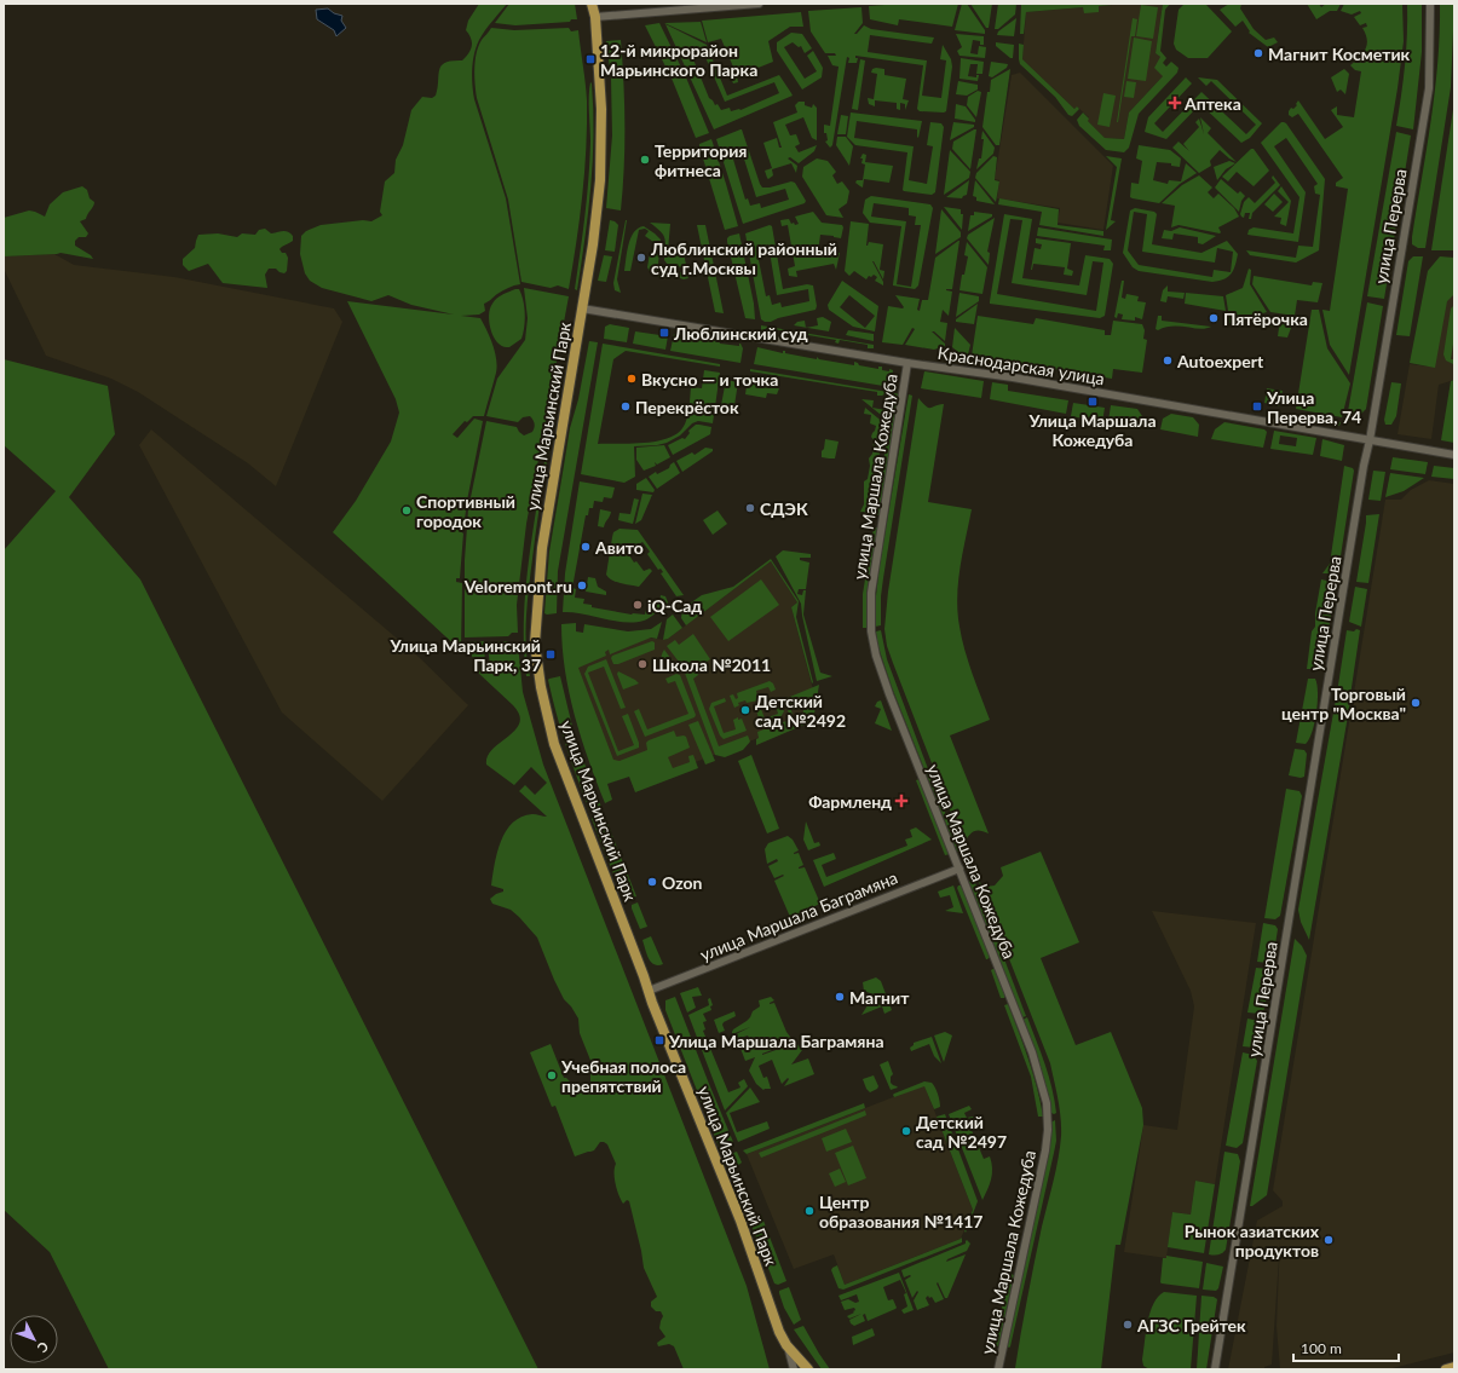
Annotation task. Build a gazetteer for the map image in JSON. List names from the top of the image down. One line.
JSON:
{"streets":{"main road":["улица Марьинский Парк"],"street":["улица Перерва","Краснодарская улица","улица Маршала Кожедуба","улица Маршала Баграмяна"]},"crossings":[["улица Перерва","Краснодарская улица"],["Краснодарская улица","улица Марьинский Парк"],["Краснодарская улица","улица Маршала Кожедуба"],["улица Марьинский Парк","улица Маршала Баграмяна"],["улица Маршала Кожедуба","улица Маршала Баграмяна"]],"places":{"other":["Магнит Косметик","Территория фитнеса","Люблинский районный суд г.Москвы","Пятёрочка","Autoexpert","Вкусно — и точка","Перекрёсток","СДЭК","Спортивный городок","Авито","Veloremont.ru","iQ-Сад","Школа №2011","Торговый центр \"Москва\"","Детский сад №2492","Ozon","Магнит","Учебная полоса препятствий","Детский сад №2497","Центр образования №1417","Рынок азиатских продуктов","АГЗС Грейтек"],"transit":["12-й микрорайон Марьинского Парка","Люблинский суд","Улица Маршала Кожедуба","Улица Перерва, 74","Улица Марьинский Парк, 37","Улица Маршала Баграмяна"],"health":["Аптека","Фармленд"]},"scale_bar":"100 m","north":"bottom right"}
